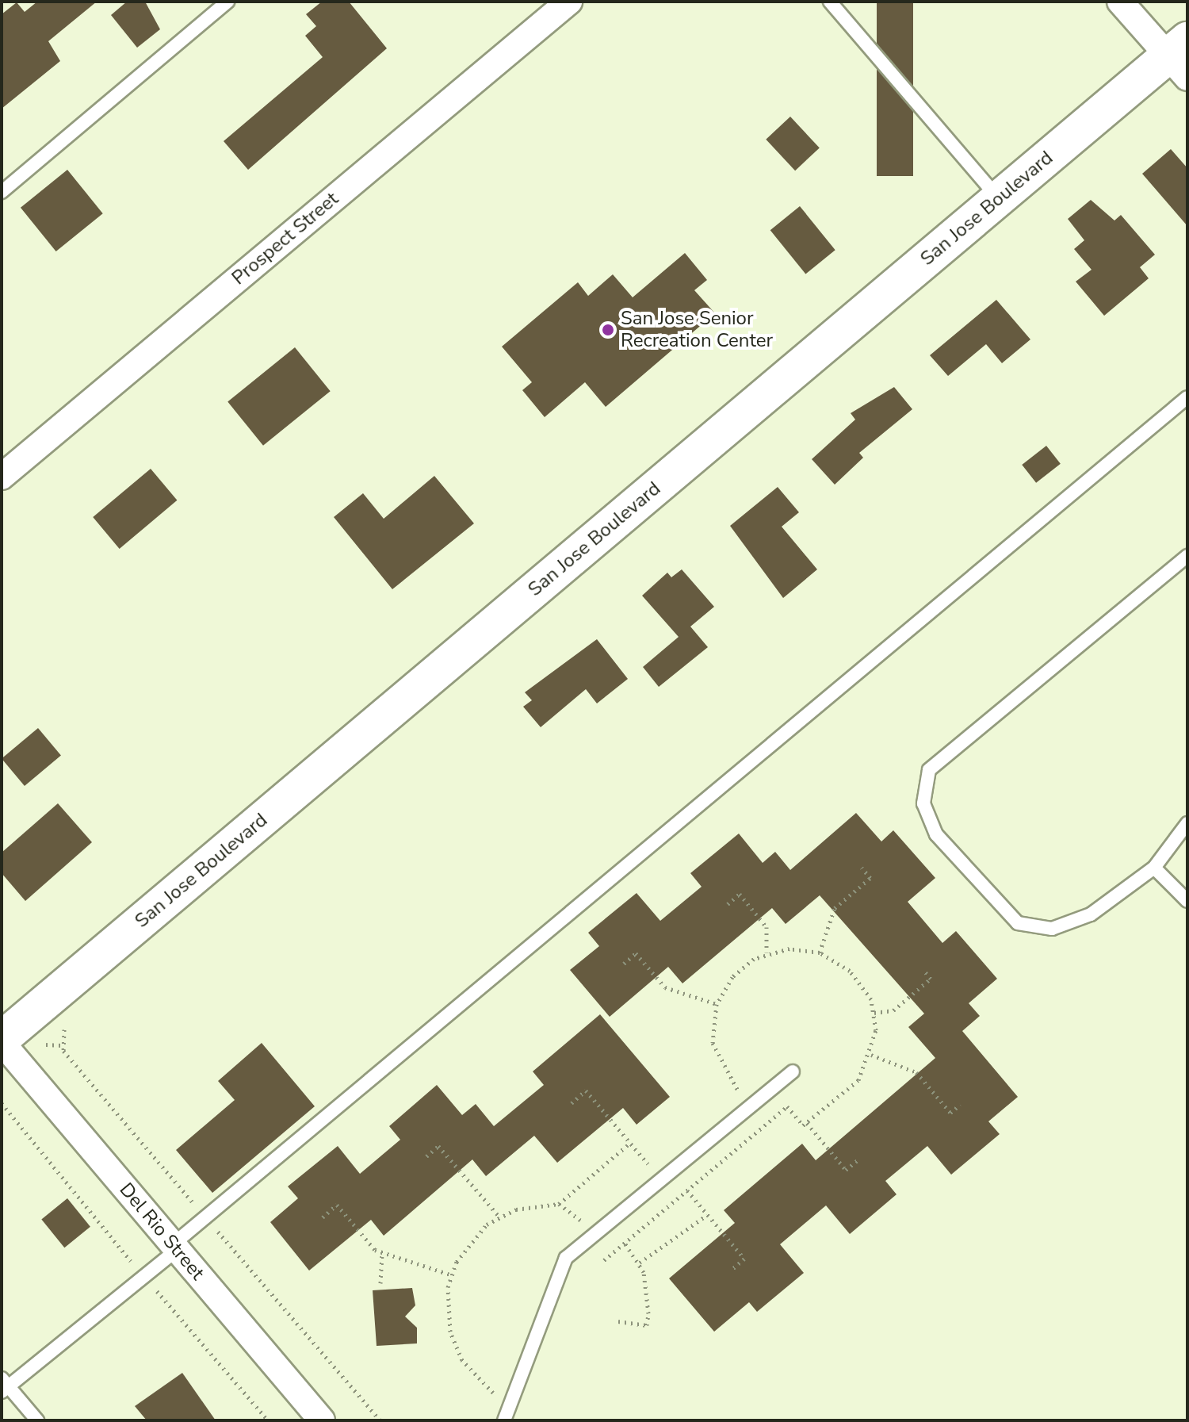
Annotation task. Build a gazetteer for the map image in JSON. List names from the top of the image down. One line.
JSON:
{"streets":{"street":["San Jose Boulevard","Prospect Street","Del Rio Street"]},"crossings":[["San Jose Boulevard","Del Rio Street"]],"places":["San Jose Senior Recreation Center"]}
